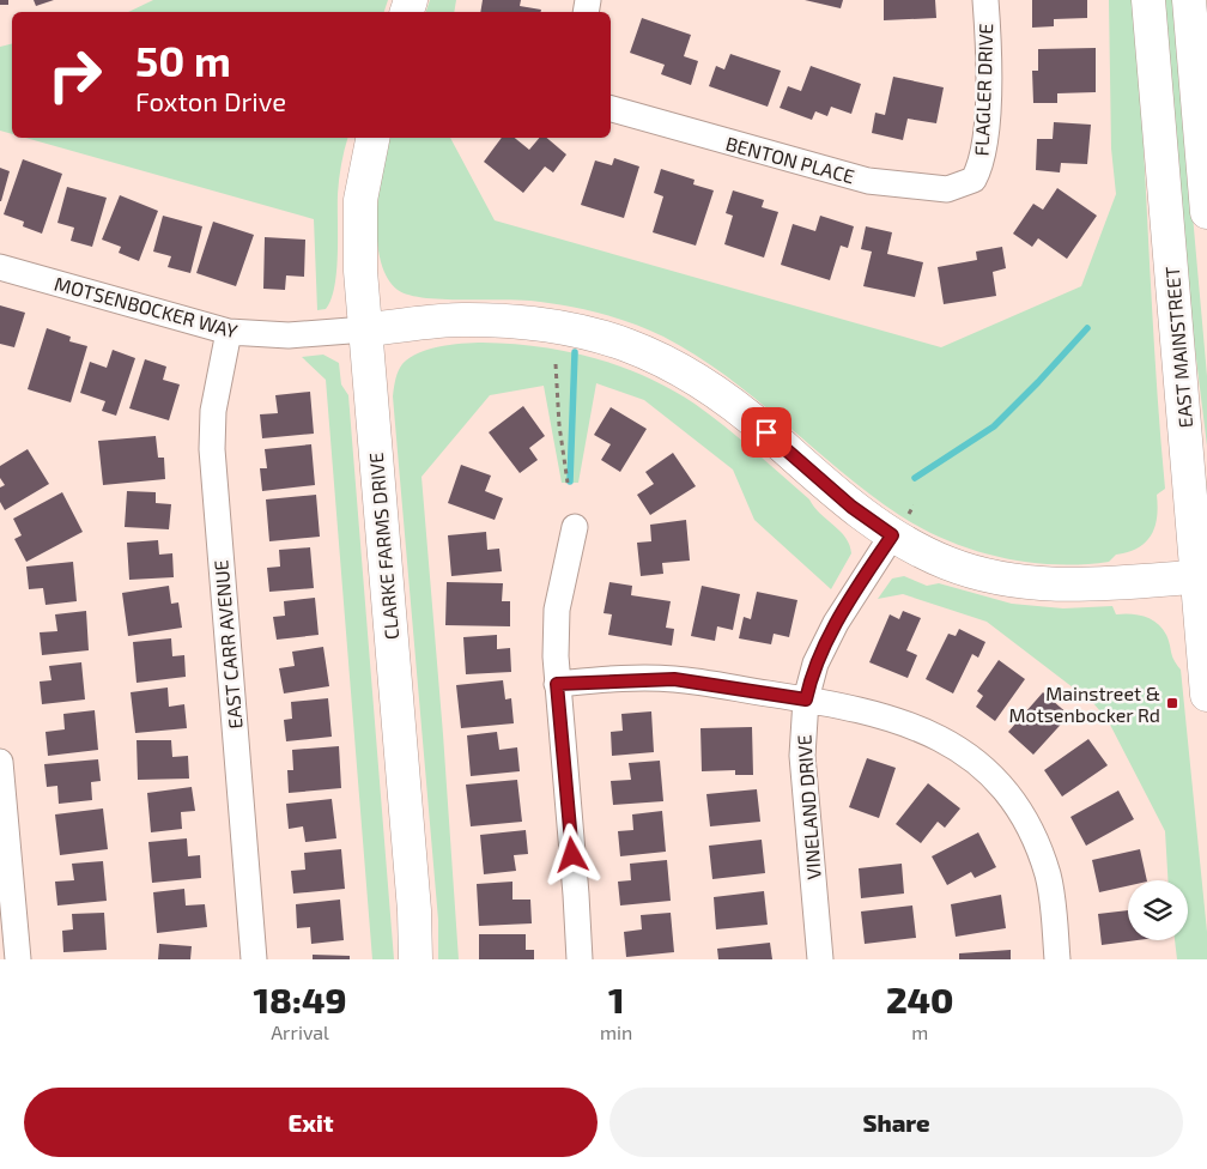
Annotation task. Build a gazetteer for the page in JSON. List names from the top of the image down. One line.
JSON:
{"streets":{"street":["FLAGLER DRIVE","BENTON PLACE","MOTSENBOCKER WAY","EAST MAINSTREET","CLARKE FARMS DRIVE","EAST CARR AVENUE","VINELAND DRIVE"]},"crossings":[["FLAGLER DRIVE","BENTON PLACE"],["MOTSENBOCKER WAY","CLARKE FARMS DRIVE"],["MOTSENBOCKER WAY","EAST CARR AVENUE"]],"places":{"transit":["Mainstreet & Motsenbocker Rd"]},"page":{"turn":["50 m","Foxton Drive"],"eta":["18:49","Arrival","1","min","240","m"],"buttons":["Exit","Share"]}}
